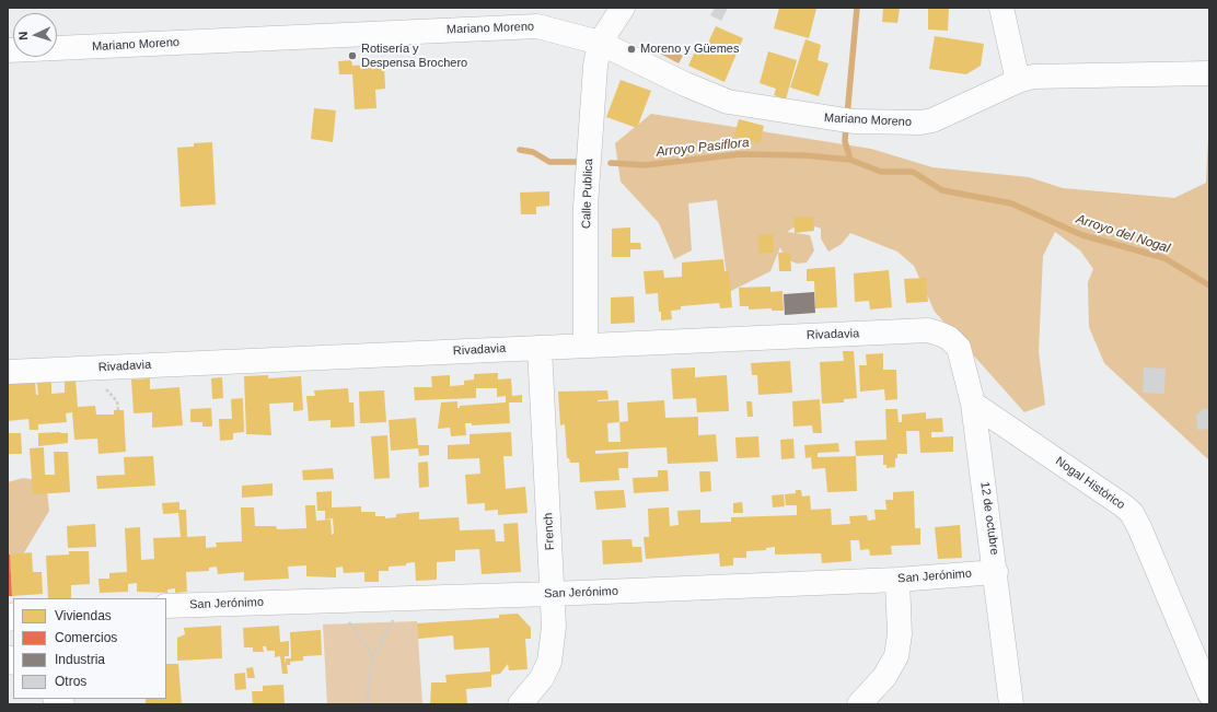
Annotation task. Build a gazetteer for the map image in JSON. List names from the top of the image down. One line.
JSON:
{"streets":{"street":["Mariano Moreno","Calle Publica","Rivadavia","Nogal Histórico","12 de octubre","French","San Jerónimo"]},"crossings":[["Mariano Moreno","Calle Publica"],["Calle Publica","Rivadavia"],["Rivadavia","12 de octubre"],["Rivadavia","French"],["Nogal Histórico","12 de octubre"],["12 de octubre","San Jerónimo"],["French","San Jerónimo"]],"water":["Arroyo Pasiflora","Arroyo del Nogal"],"places":["Moreno y Güemes","Rotisería y Despensa Brochero"],"legend":["Viviendas","Comercios","Industria","Otros"],"north":"left"}
